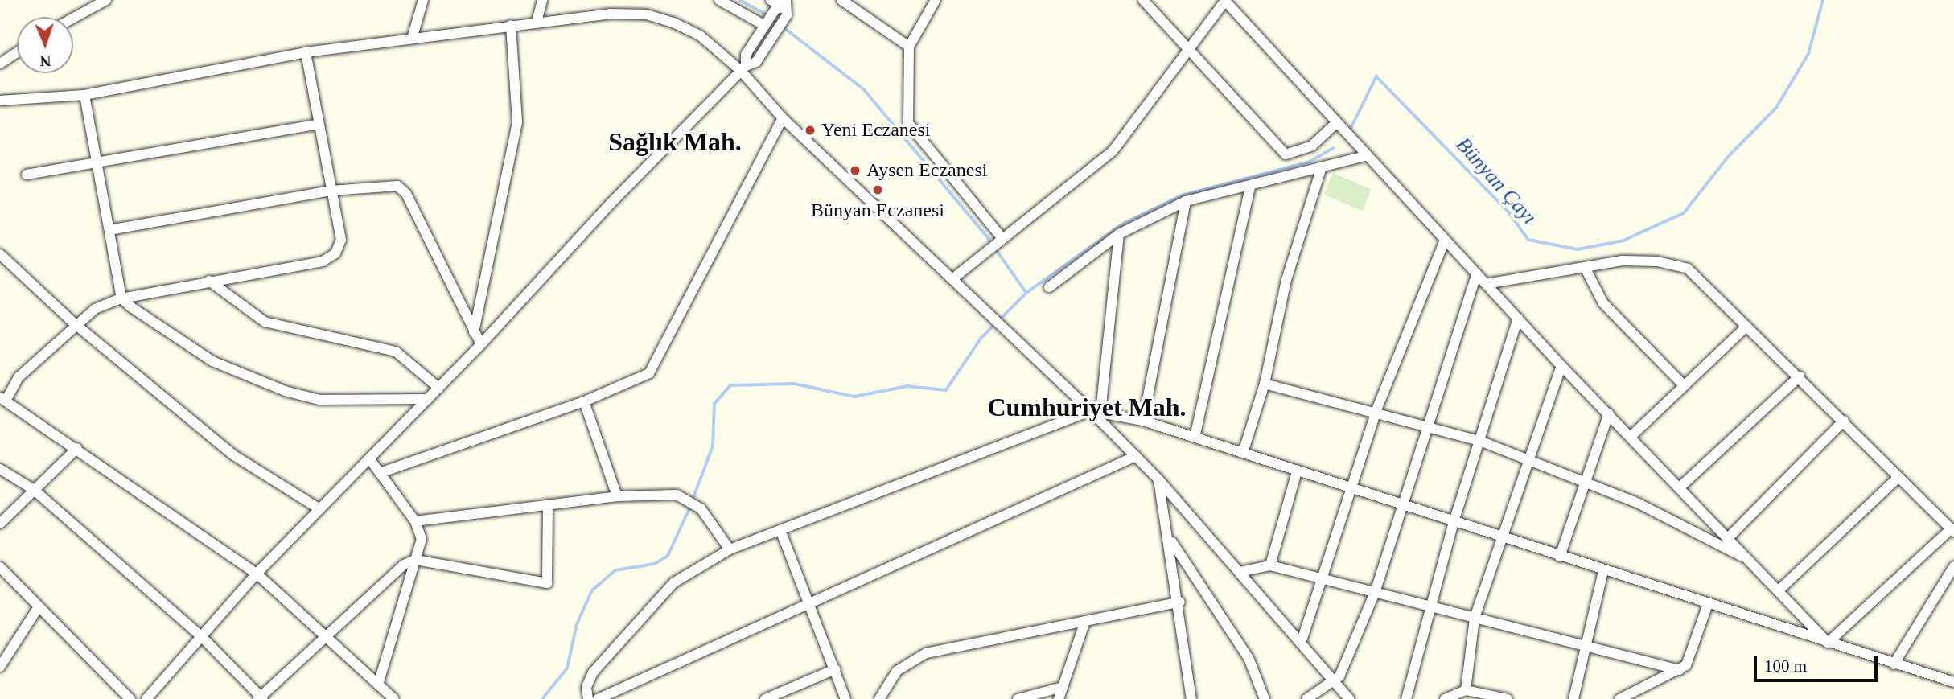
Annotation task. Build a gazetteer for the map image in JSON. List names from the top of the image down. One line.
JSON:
{"districts":["Sağlık Mah.","Cumhuriyet Mah."],"water":["Bünyan Çayı"],"places":["Yeni Eczanesi","Aysen Eczanesi","Bünyan Eczanesi"],"scale_bar":"100 m","north":"bottom"}
